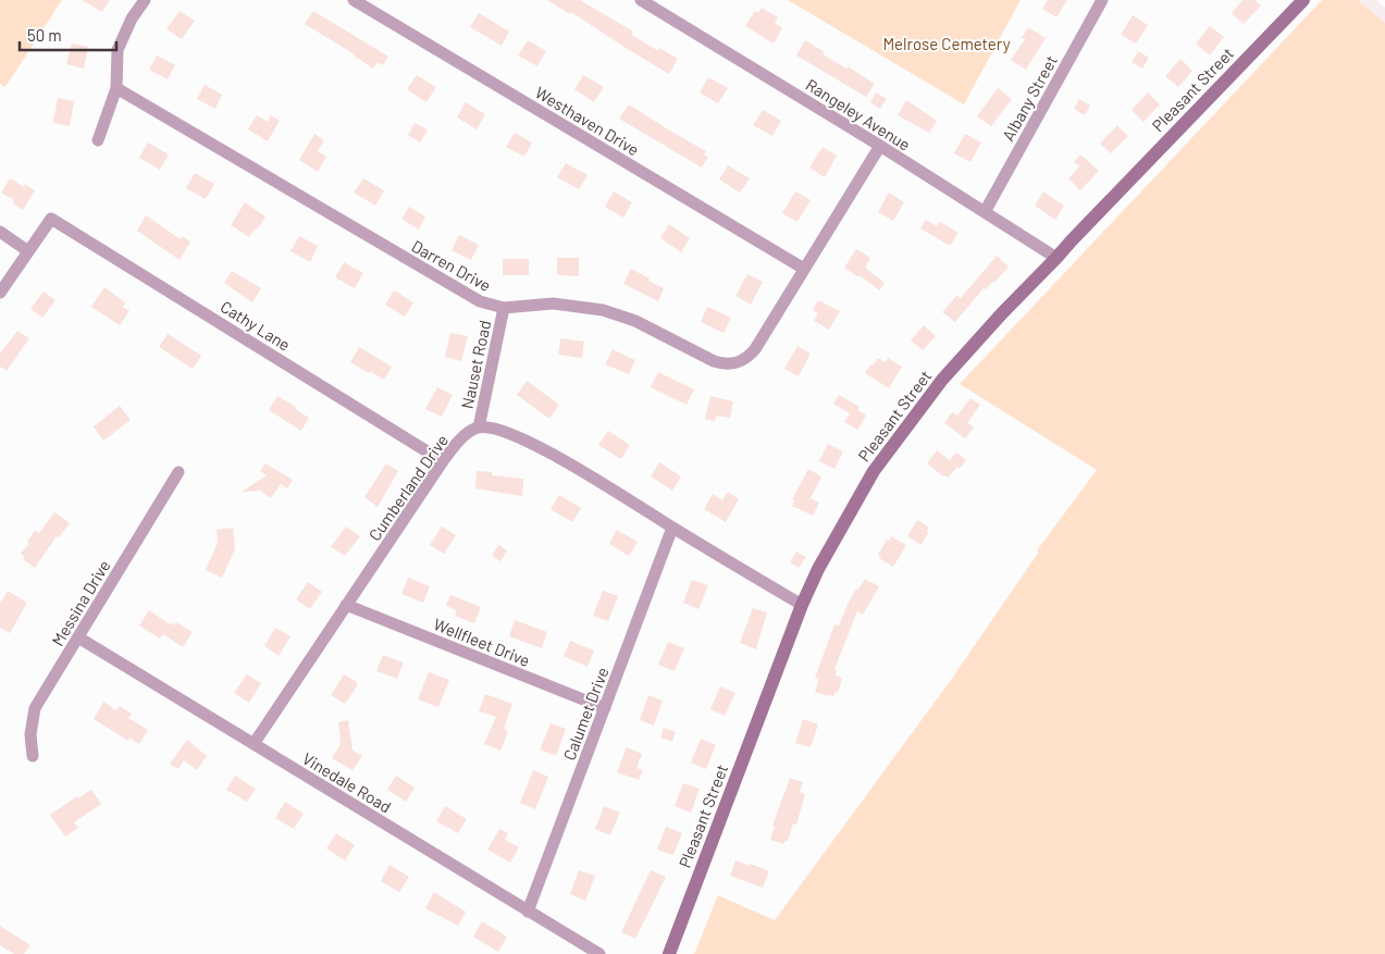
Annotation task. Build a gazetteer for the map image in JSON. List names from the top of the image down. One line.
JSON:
{"streets":{"main road":["Pleasant Street"],"street":["Albany Street","Rangeley Avenue","Westhaven Drive","Darren Drive","Cathy Lane","Nauset Road","Cumberland Drive","Messina Drive","Wellfleet Drive","Calumet Drive","Vinedale Road"]},"crossings":[["Pleasant Street","Rangeley Avenue"],["Albany Street","Rangeley Avenue"],["Rangeley Avenue","Darren Drive"],["Westhaven Drive","Darren Drive"],["Darren Drive","Nauset Road"],["Cathy Lane","Cumberland Drive"],["Nauset Road","Cumberland Drive"],["Cumberland Drive","Wellfleet Drive"],["Cumberland Drive","Vinedale Road"],["Messina Drive","Vinedale Road"],["Wellfleet Drive","Calumet Drive"],["Calumet Drive","Vinedale Road"]],"parks":["Melrose Cemetery"],"scale_bar":"50 m"}
